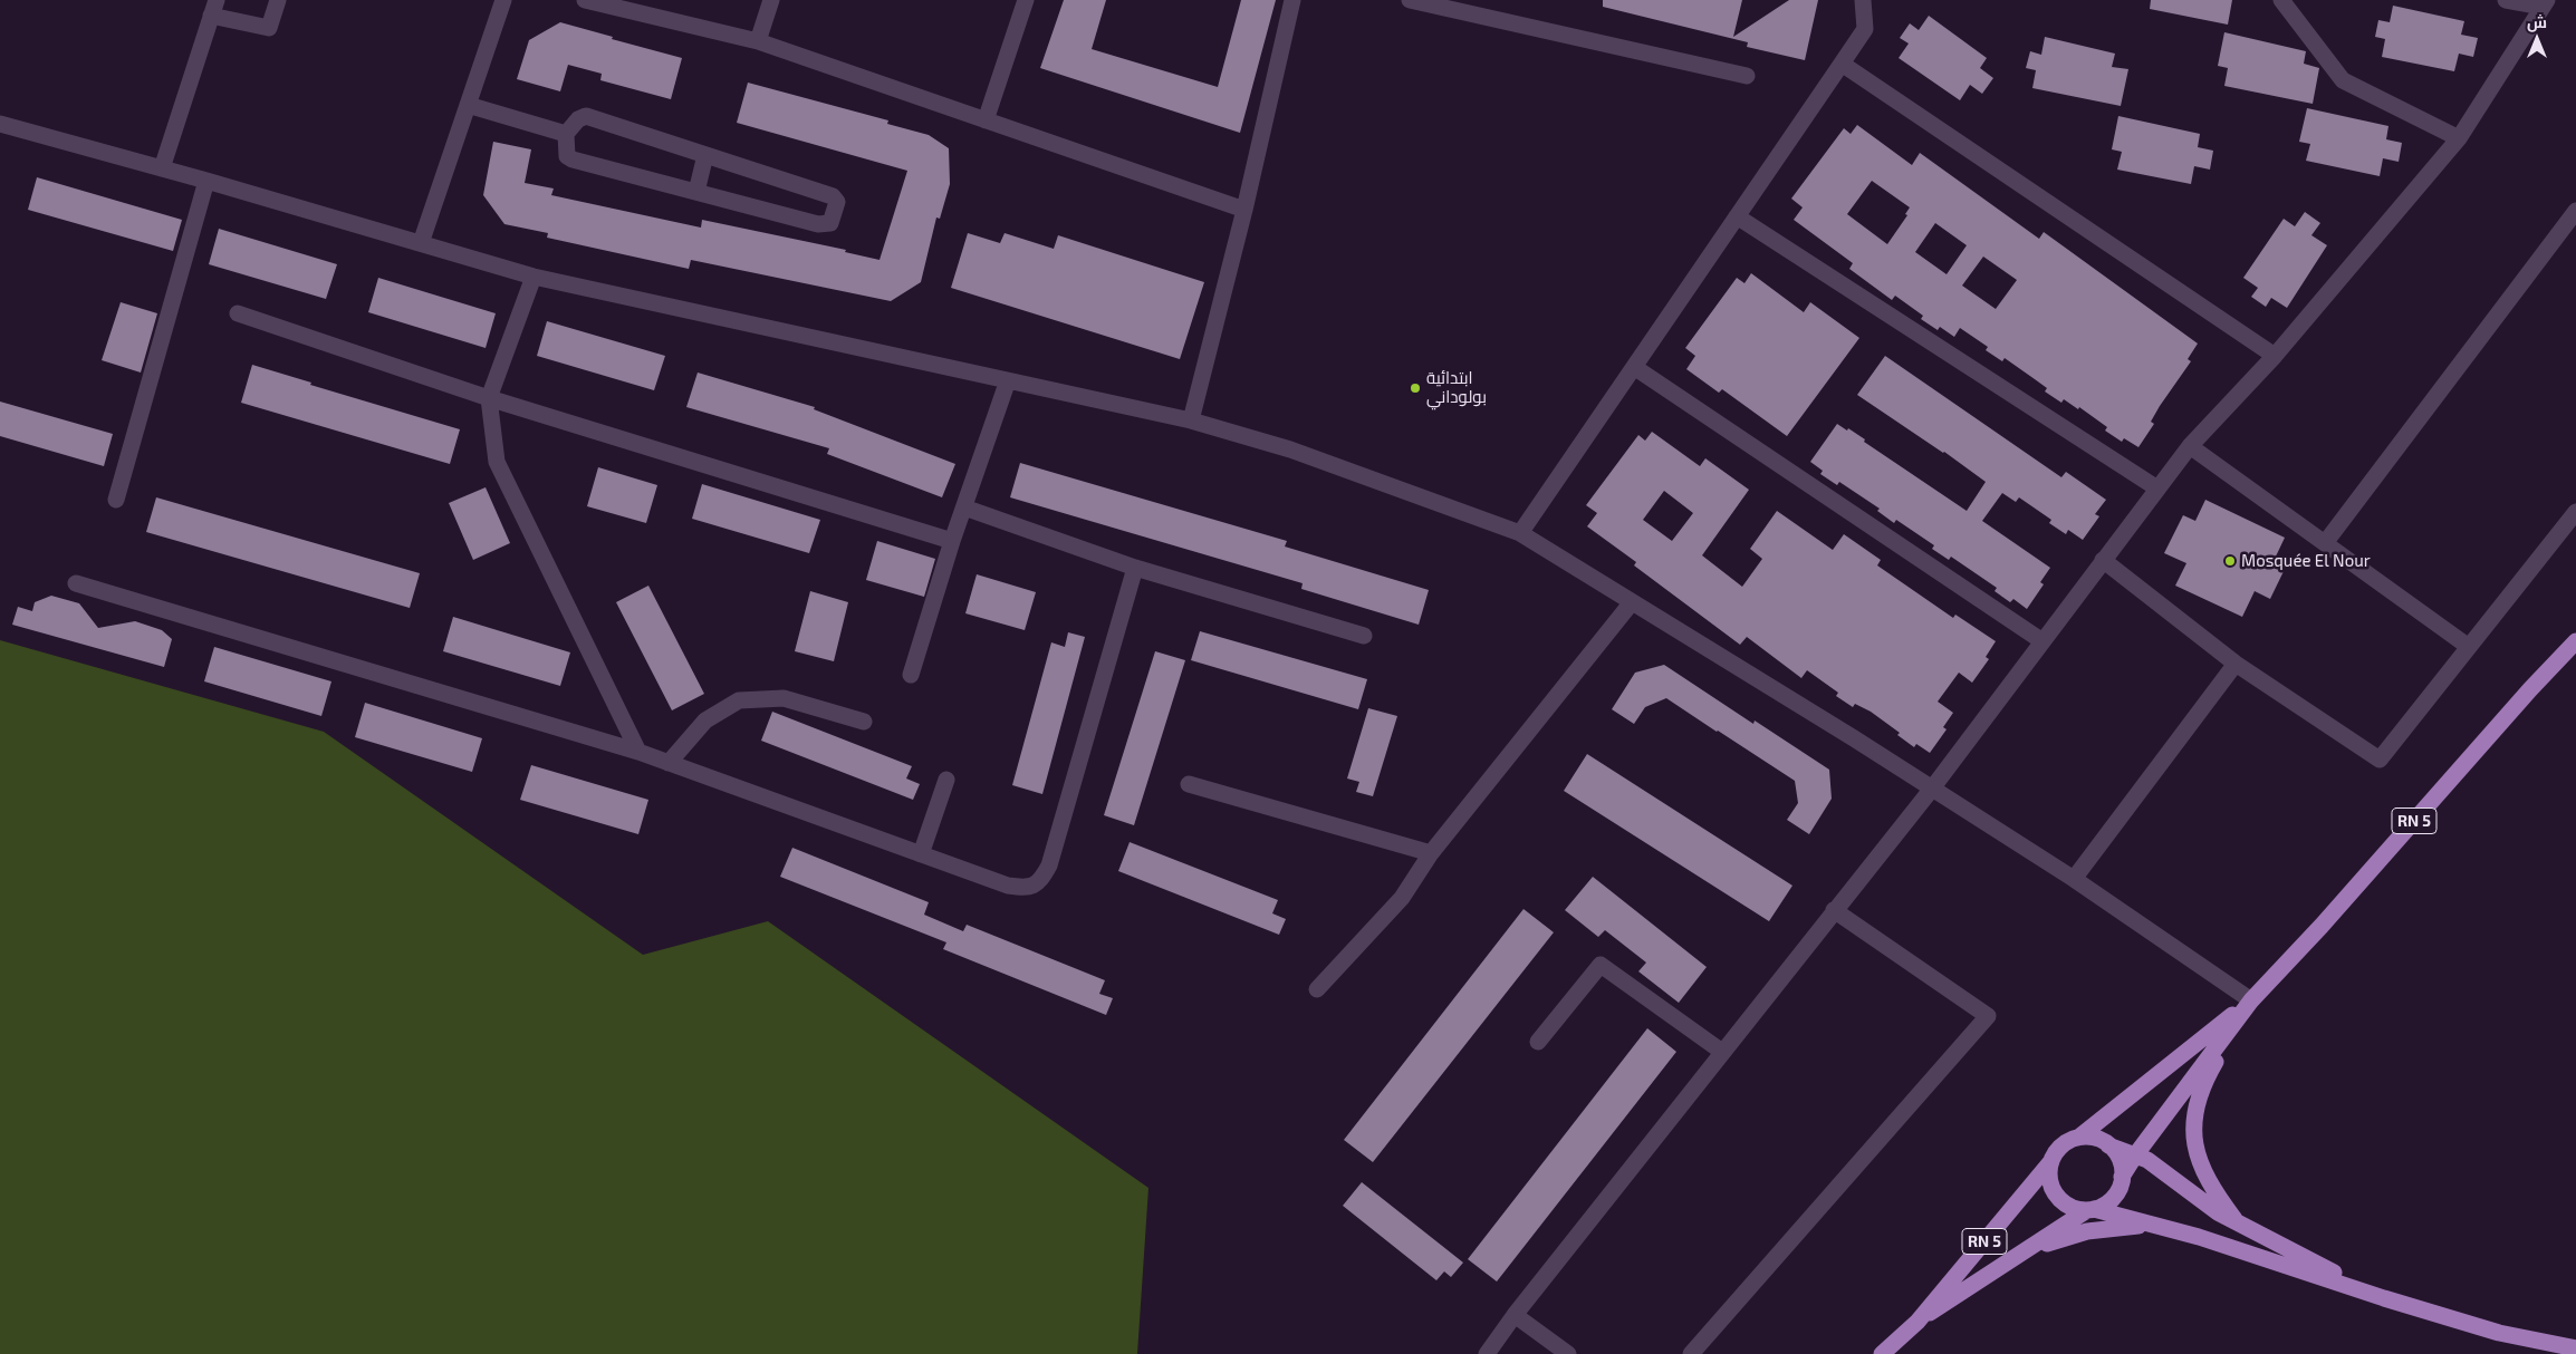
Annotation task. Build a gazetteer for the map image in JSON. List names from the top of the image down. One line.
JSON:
{"streets":{"main road":["RN 5"]},"places":["ابتدائية بولوداني","Mosquée El Nour"],"north":"top"}
